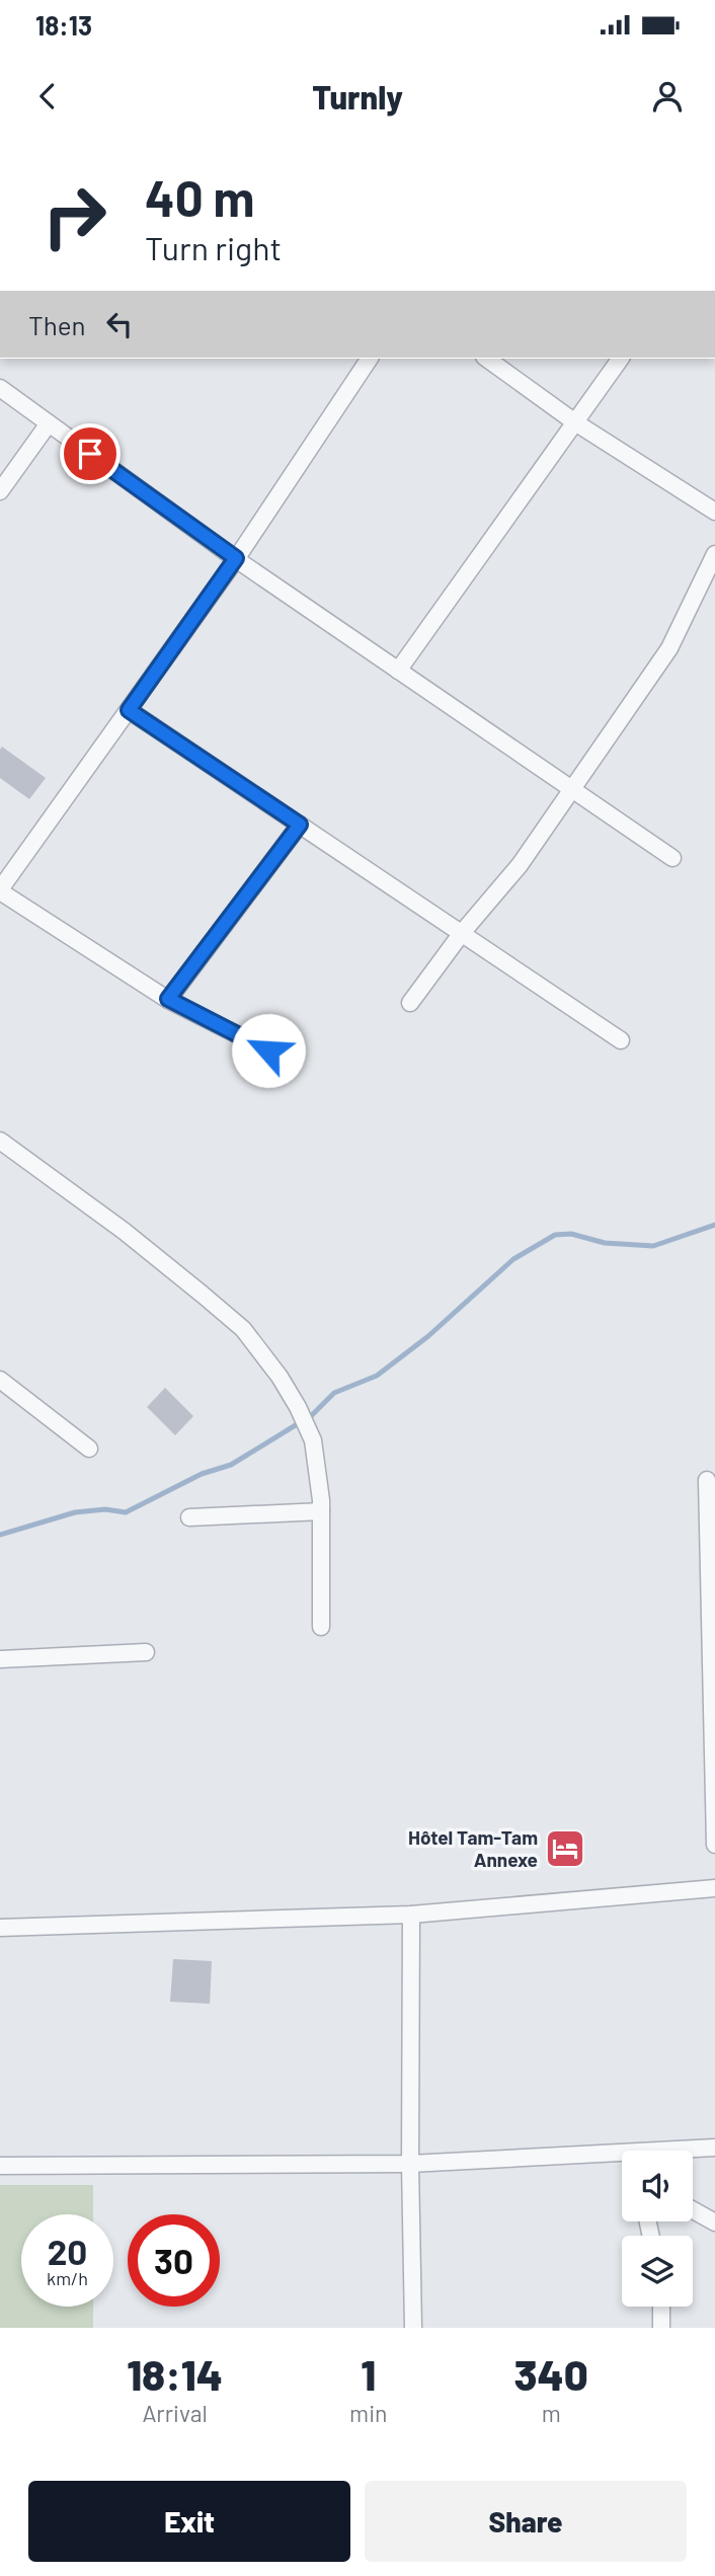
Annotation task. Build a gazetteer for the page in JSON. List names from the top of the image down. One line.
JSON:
{"places":{"hotel":["Hôtel Tam-Tam Annexe"]},"page":{"status":"18:13","header":"Turnly","turn":["40 m","Turn right"],"then":"Then","speed":"20 km/h","limit":"30","eta":["18:14","Arrival","1","min","340","m"],"buttons":["Exit","Share"]}}
